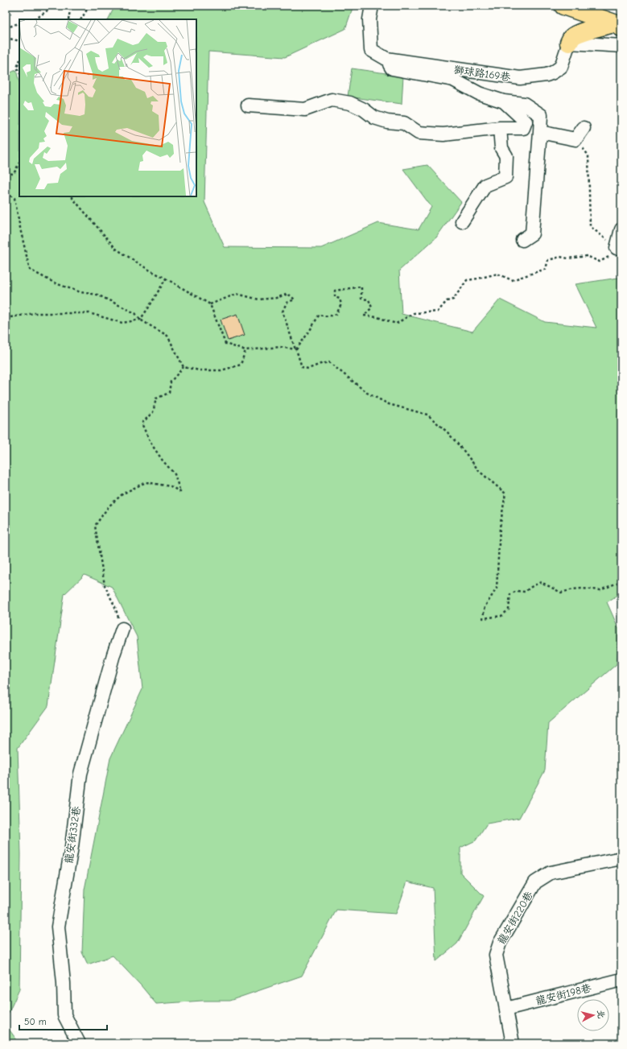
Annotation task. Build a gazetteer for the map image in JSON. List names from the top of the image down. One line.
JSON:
{"streets":{"lane":["獅球路169巷","龍安街332巷","龍安街220巷","龍安街198巷"]},"crossings":[["龍安街220巷","龍安街198巷"]],"scale_bar":"50 m","north":"right"}
